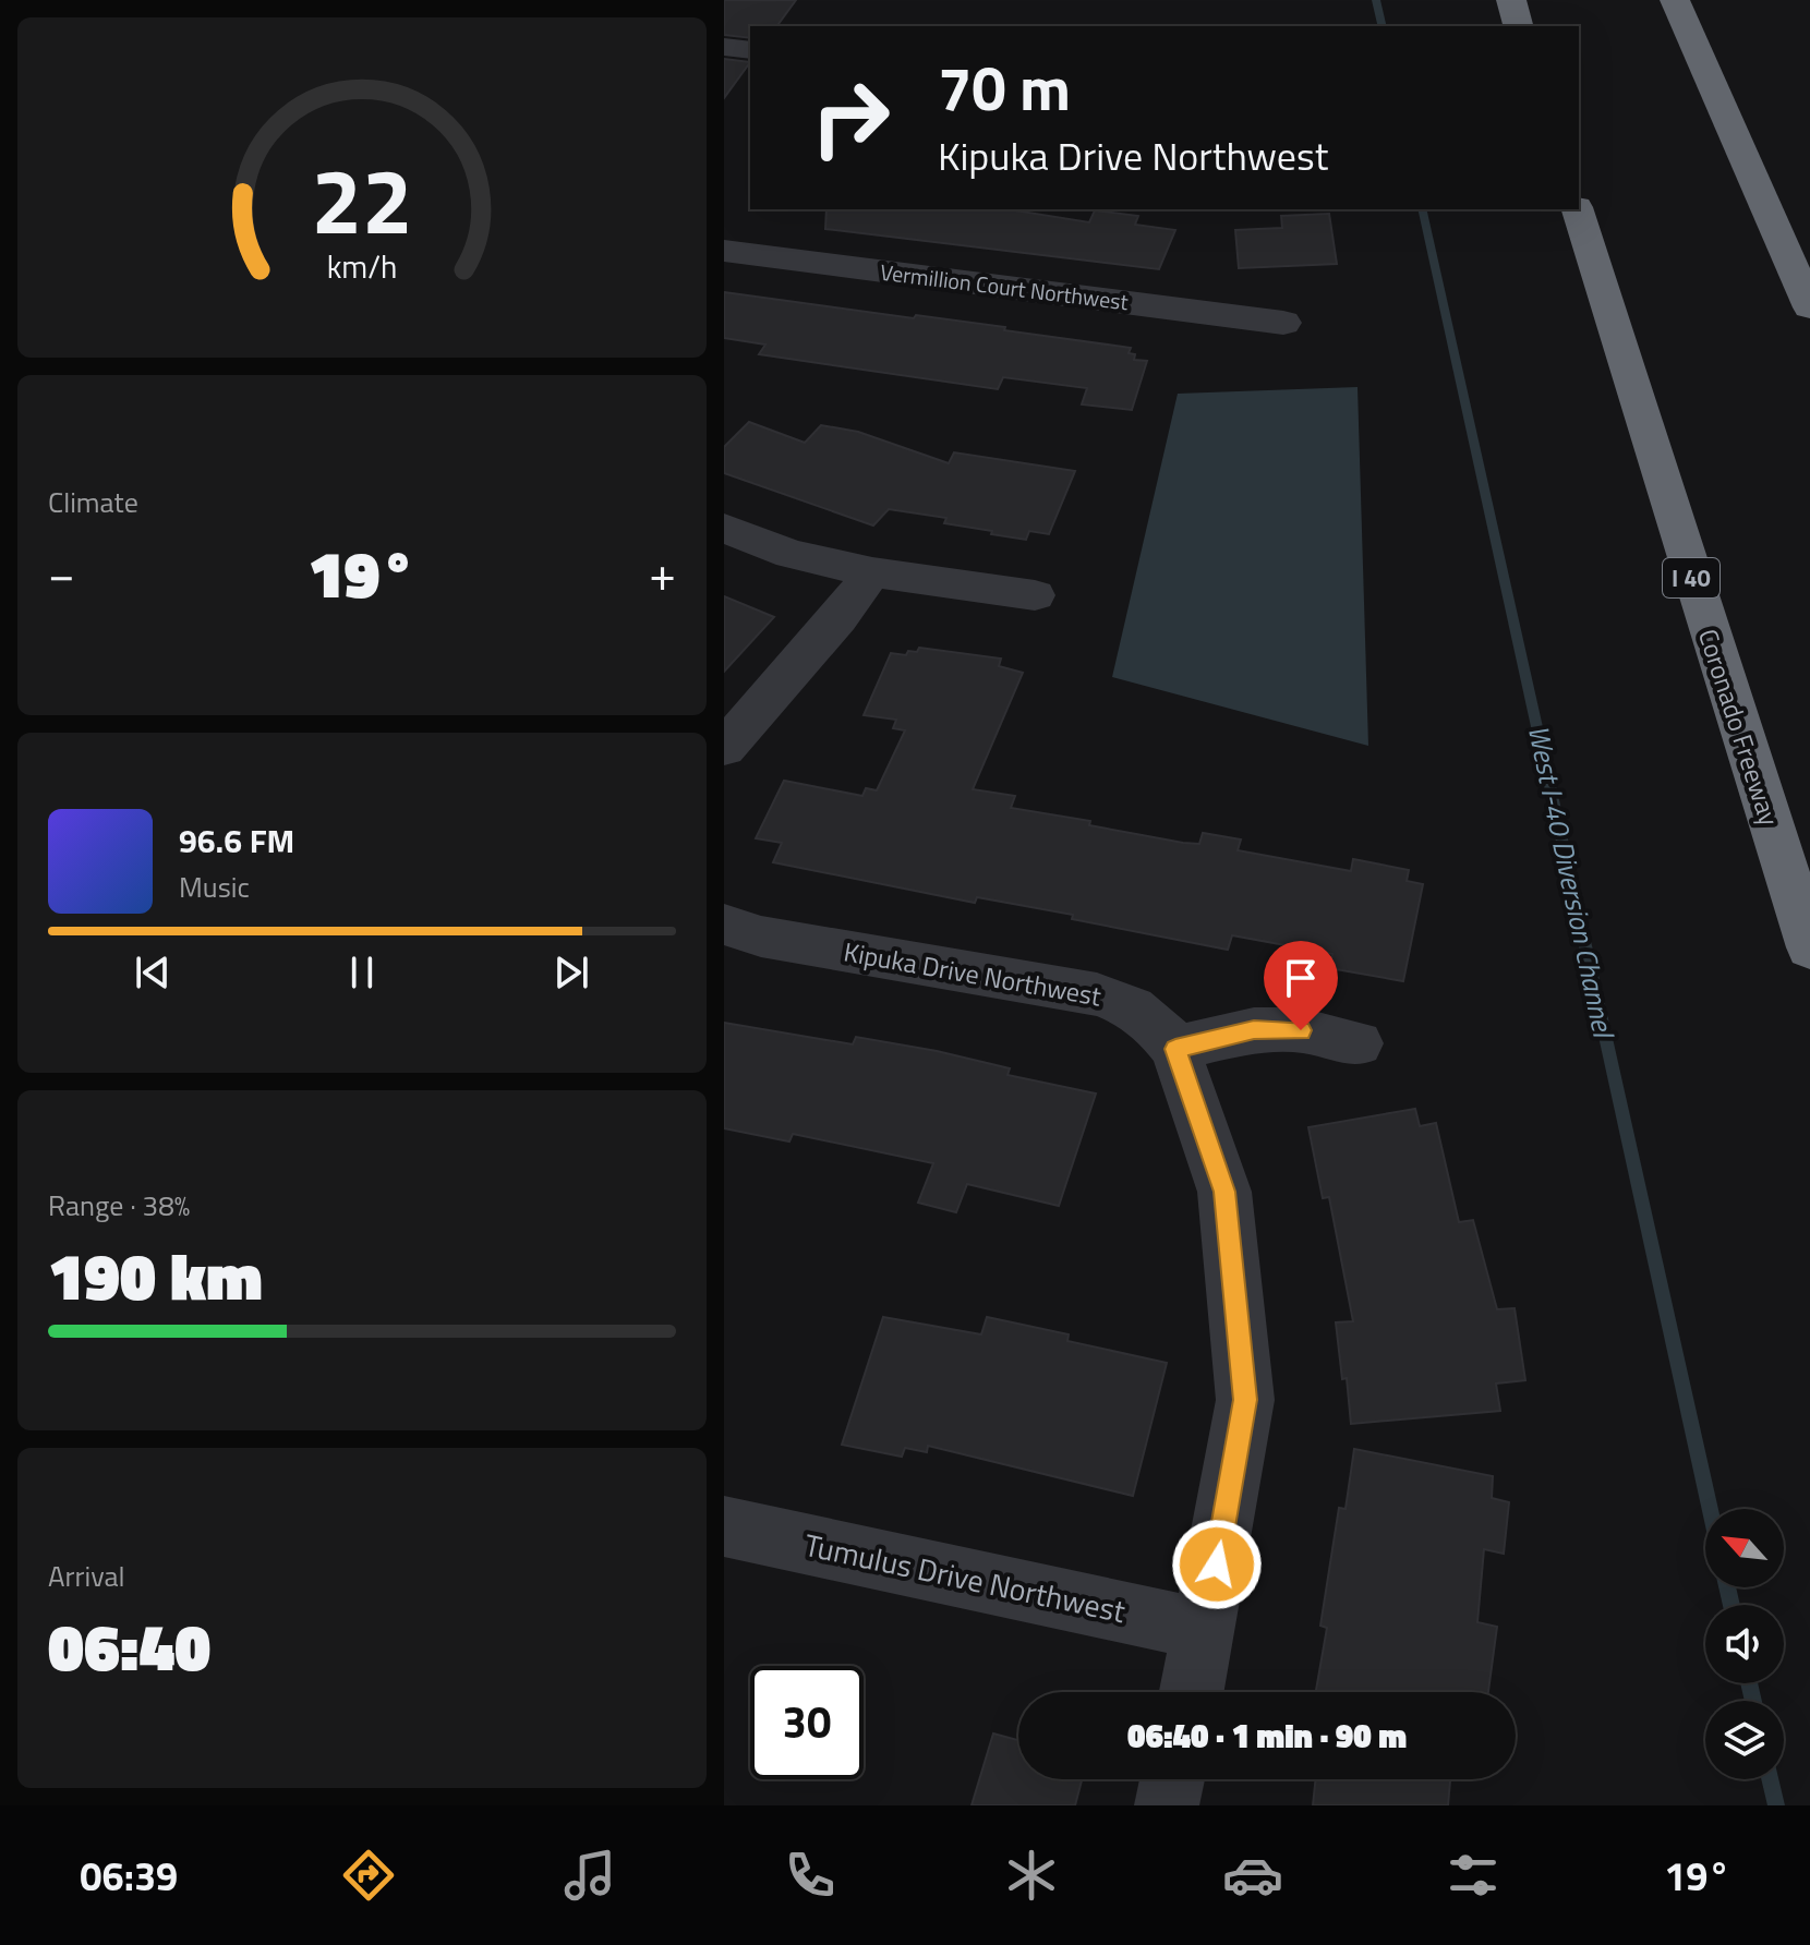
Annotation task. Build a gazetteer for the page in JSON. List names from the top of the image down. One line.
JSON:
{"streets":{"highway":["I 40","Coronado Freeway"],"street":["Vermillion Court Northwest","Kipuka Drive Northwest","Tumulus Drive Northwest"]},"water":["West I-40 Diversion Channel"],"north":"top left","page":{"turn":["70 m","Kipuka Drive Northwest"],"tile":["Climate",["Range · 38%","190 km"],["Arrival","06:40"]],"heat":["−","19°","+"],"song":["96.6 FM","Music"],"limit":"30","trip":"06:40 · 1 min · 90 m","tabs":["06:39","19°"],"gauge":["22","km/h"]}}
